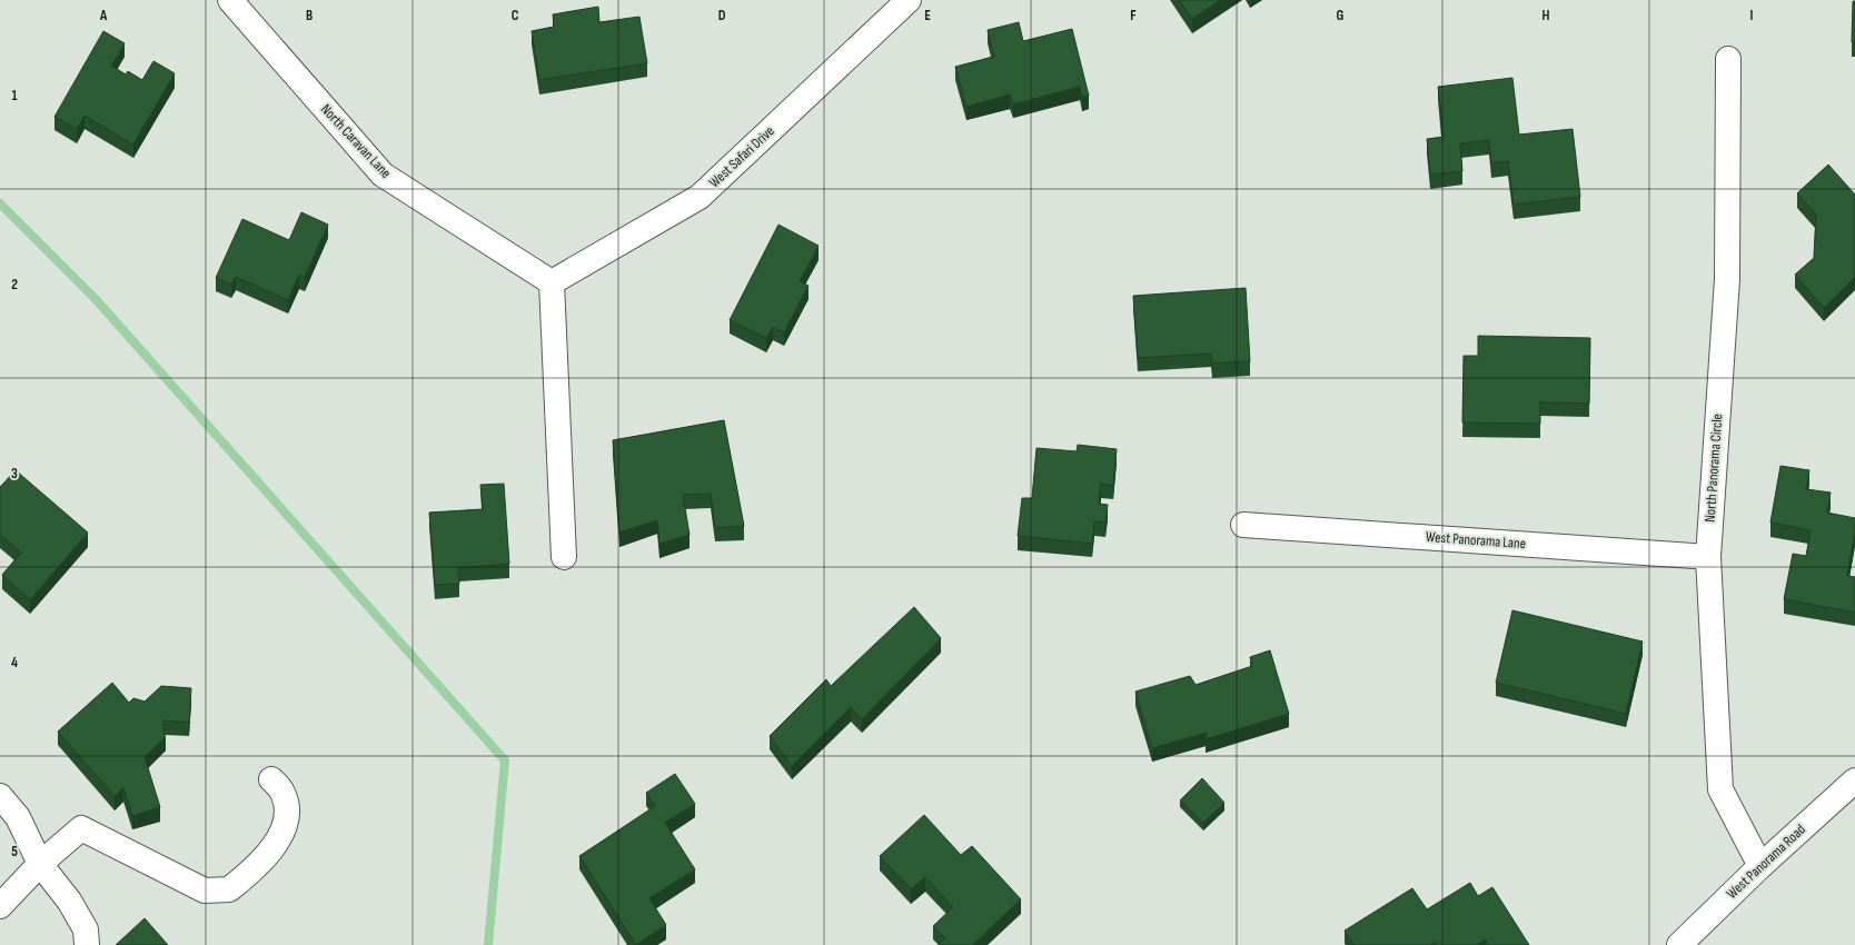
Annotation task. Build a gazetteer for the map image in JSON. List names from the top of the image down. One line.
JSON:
{"streets":{"street":["North Caravan Lane","West Safari Drive","North Panorama Circle","West Panorama Lane","West Panorama Road"]},"crossings":[["North Caravan Lane","West Safari Drive"],["North Panorama Circle","West Panorama Lane"],["North Panorama Circle","West Panorama Road"]],"grid":{"columns":["A","B","C","D","E","F","G","H","I"],"rows":["1","2","3","4","5"]}}
